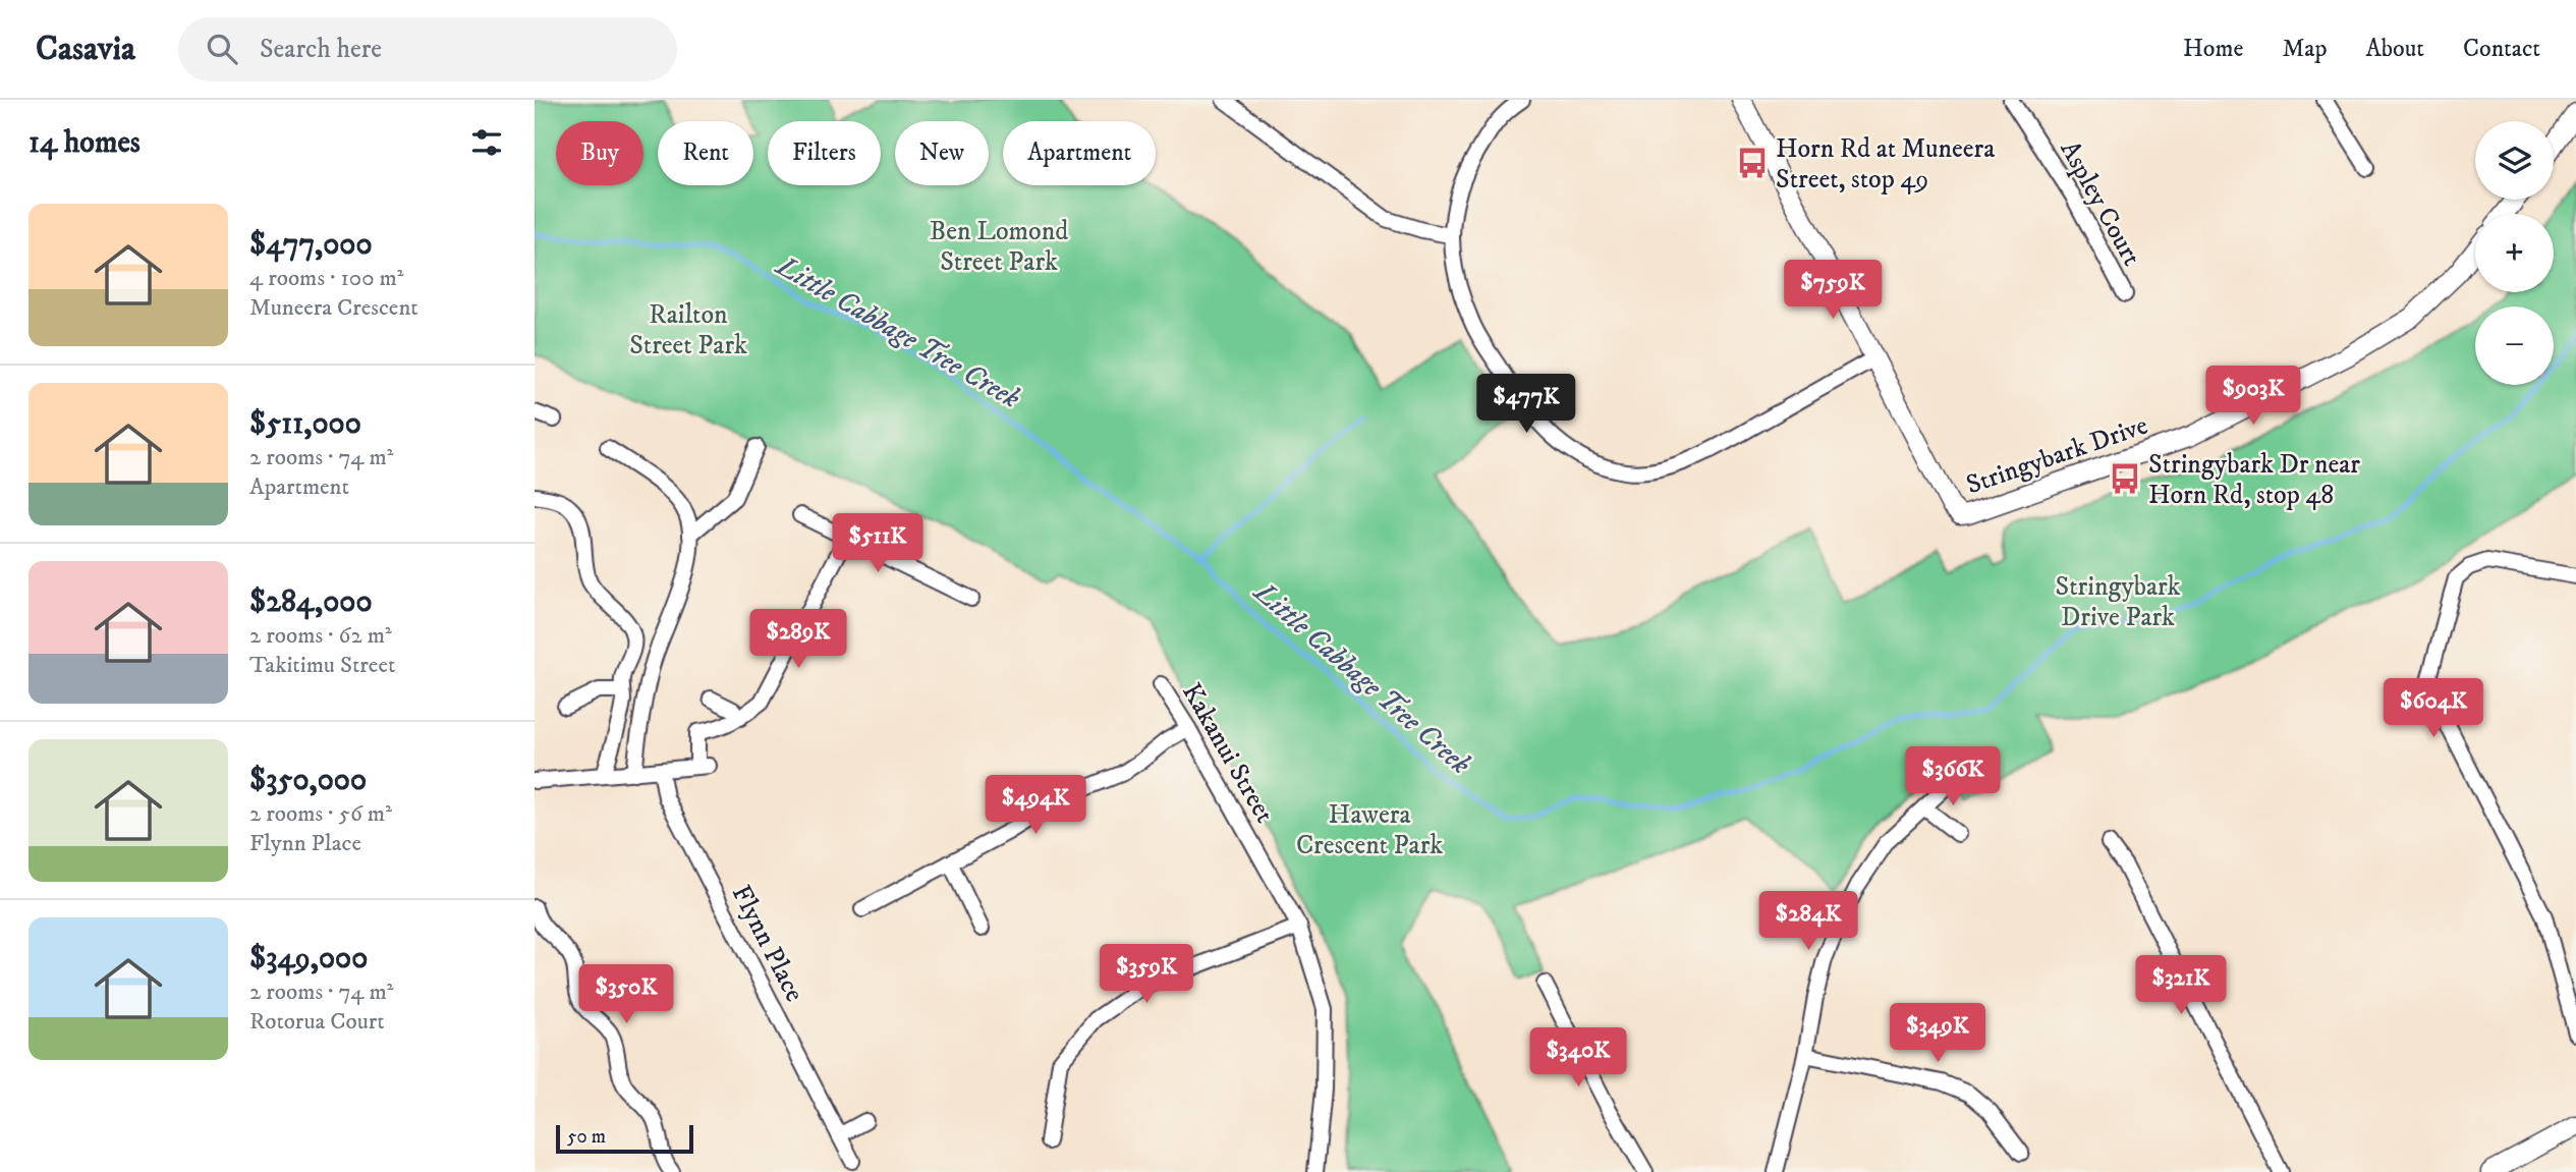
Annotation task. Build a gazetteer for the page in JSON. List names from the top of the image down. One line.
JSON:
{"streets":{"street":["Aspley Court","Stringybark Drive","Kakanui Street","Flynn Place"]},"water":["Little Cabbage Tree Creek"],"parks":["Ben Lomond Street Park","Railton Street Park","Stringybark Drive Park","Hawera Crescent Park"],"places":{"bus stop":["Horn Rd at Muneera Street, stop 49","Stringybark Dr near Horn Rd, stop 48"]},"scale_bar":"50 m","page":{"header":"Casavia","search":"Search here","nav":["Home","Map","About","Contact"],"heading":"14 homes","map_buttons":["+","−"],"chip":["Buy","Rent","Filters","New","Apartment"],"list":[{"name":"$477,000","note":"4 rooms · 100 m² · Muneera Crescent"},{"name":"$511,000","note":"2 rooms · 74 m² · Apartment"},{"name":"$284,000","note":"2 rooms · 62 m² · Takitimu Street"},{"name":"$350,000","note":"2 rooms · 56 m² · Flynn Place"},{"name":"$349,000","note":"2 rooms · 74 m² · Rotorua Court"}],"price":["$759K","$903K","$477K","$511K","$289K","$604K","$366K","$494K","$284K","$359K","$321K","$350K","$349K","$340K"],"scale":"50 m"}}
